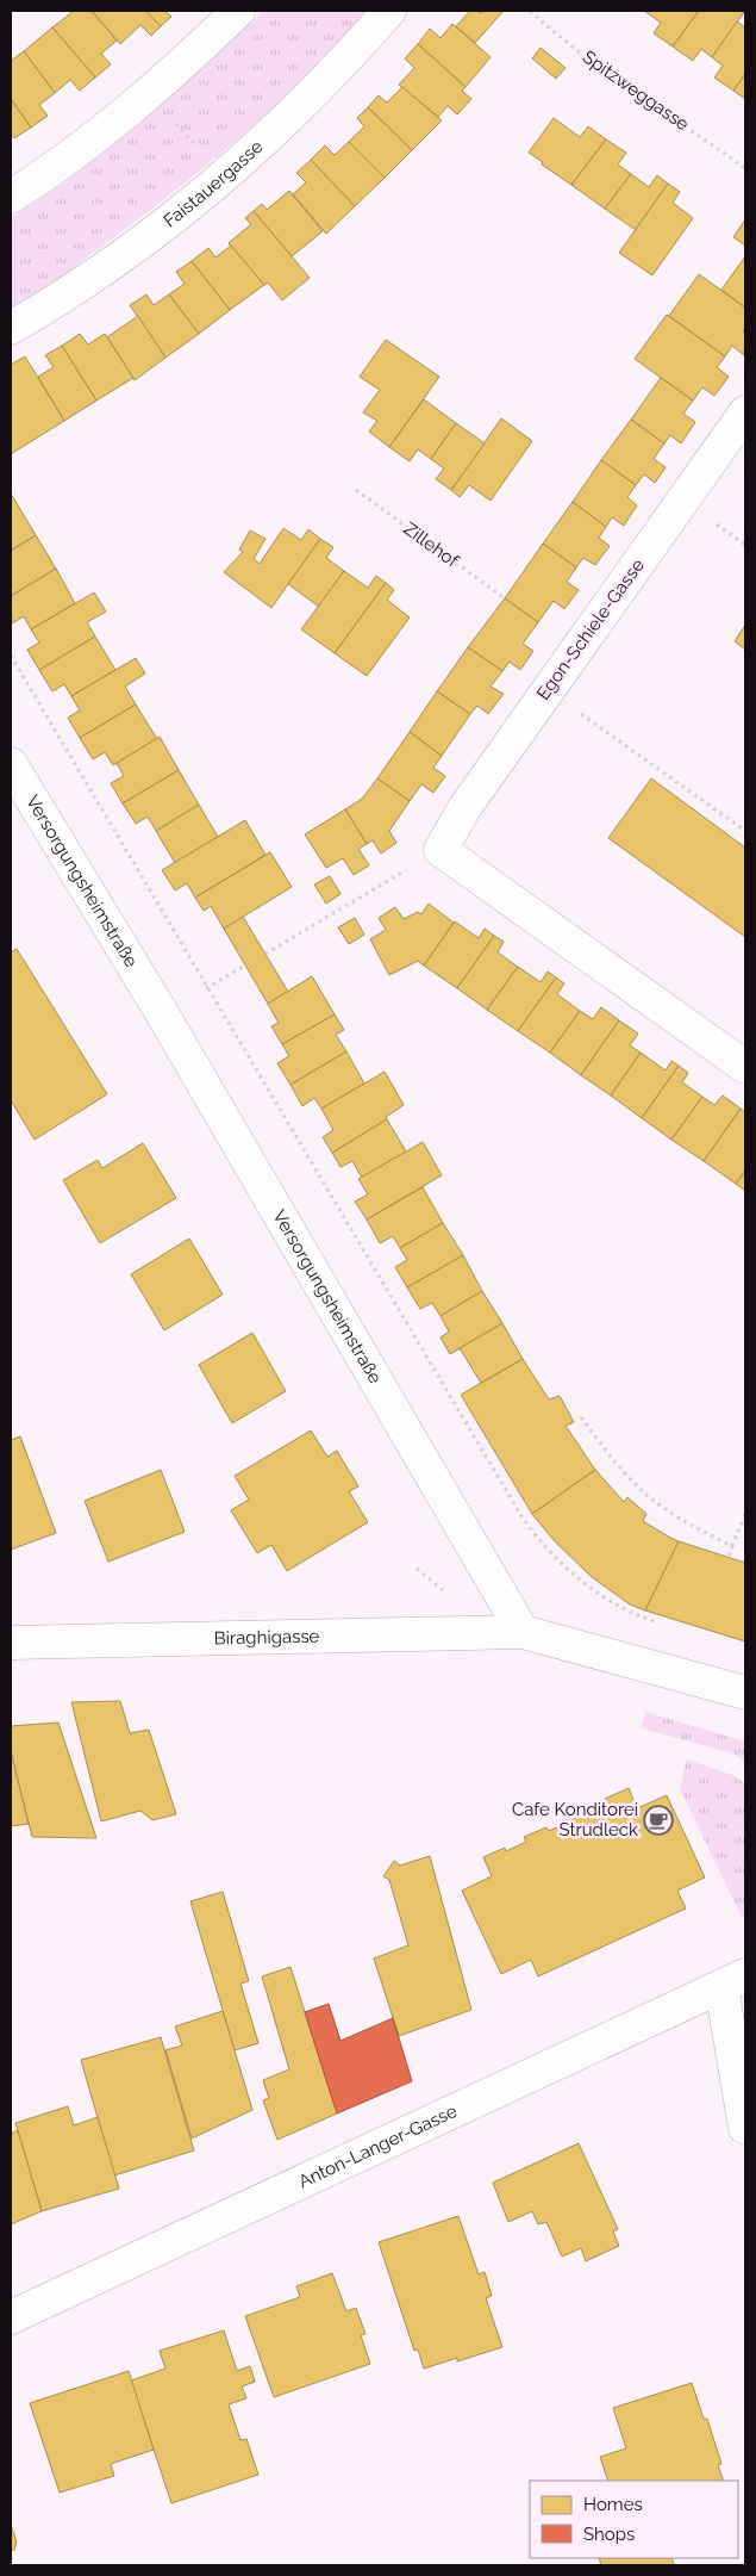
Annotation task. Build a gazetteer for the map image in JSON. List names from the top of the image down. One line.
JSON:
{"streets":{"street":["Faistauergasse","Egon-Schiele-Gasse","Versorgungsheimstraße","Biraghigasse","Anton-Langer-Gasse"],"path":["Spitzweggasse","Zillehof"]},"crossings":[["Versorgungsheimstraße","Biraghigasse"]],"places":{"cafe":["Cafe Konditorei Strudleck"]},"legend":["Homes","Shops"]}
